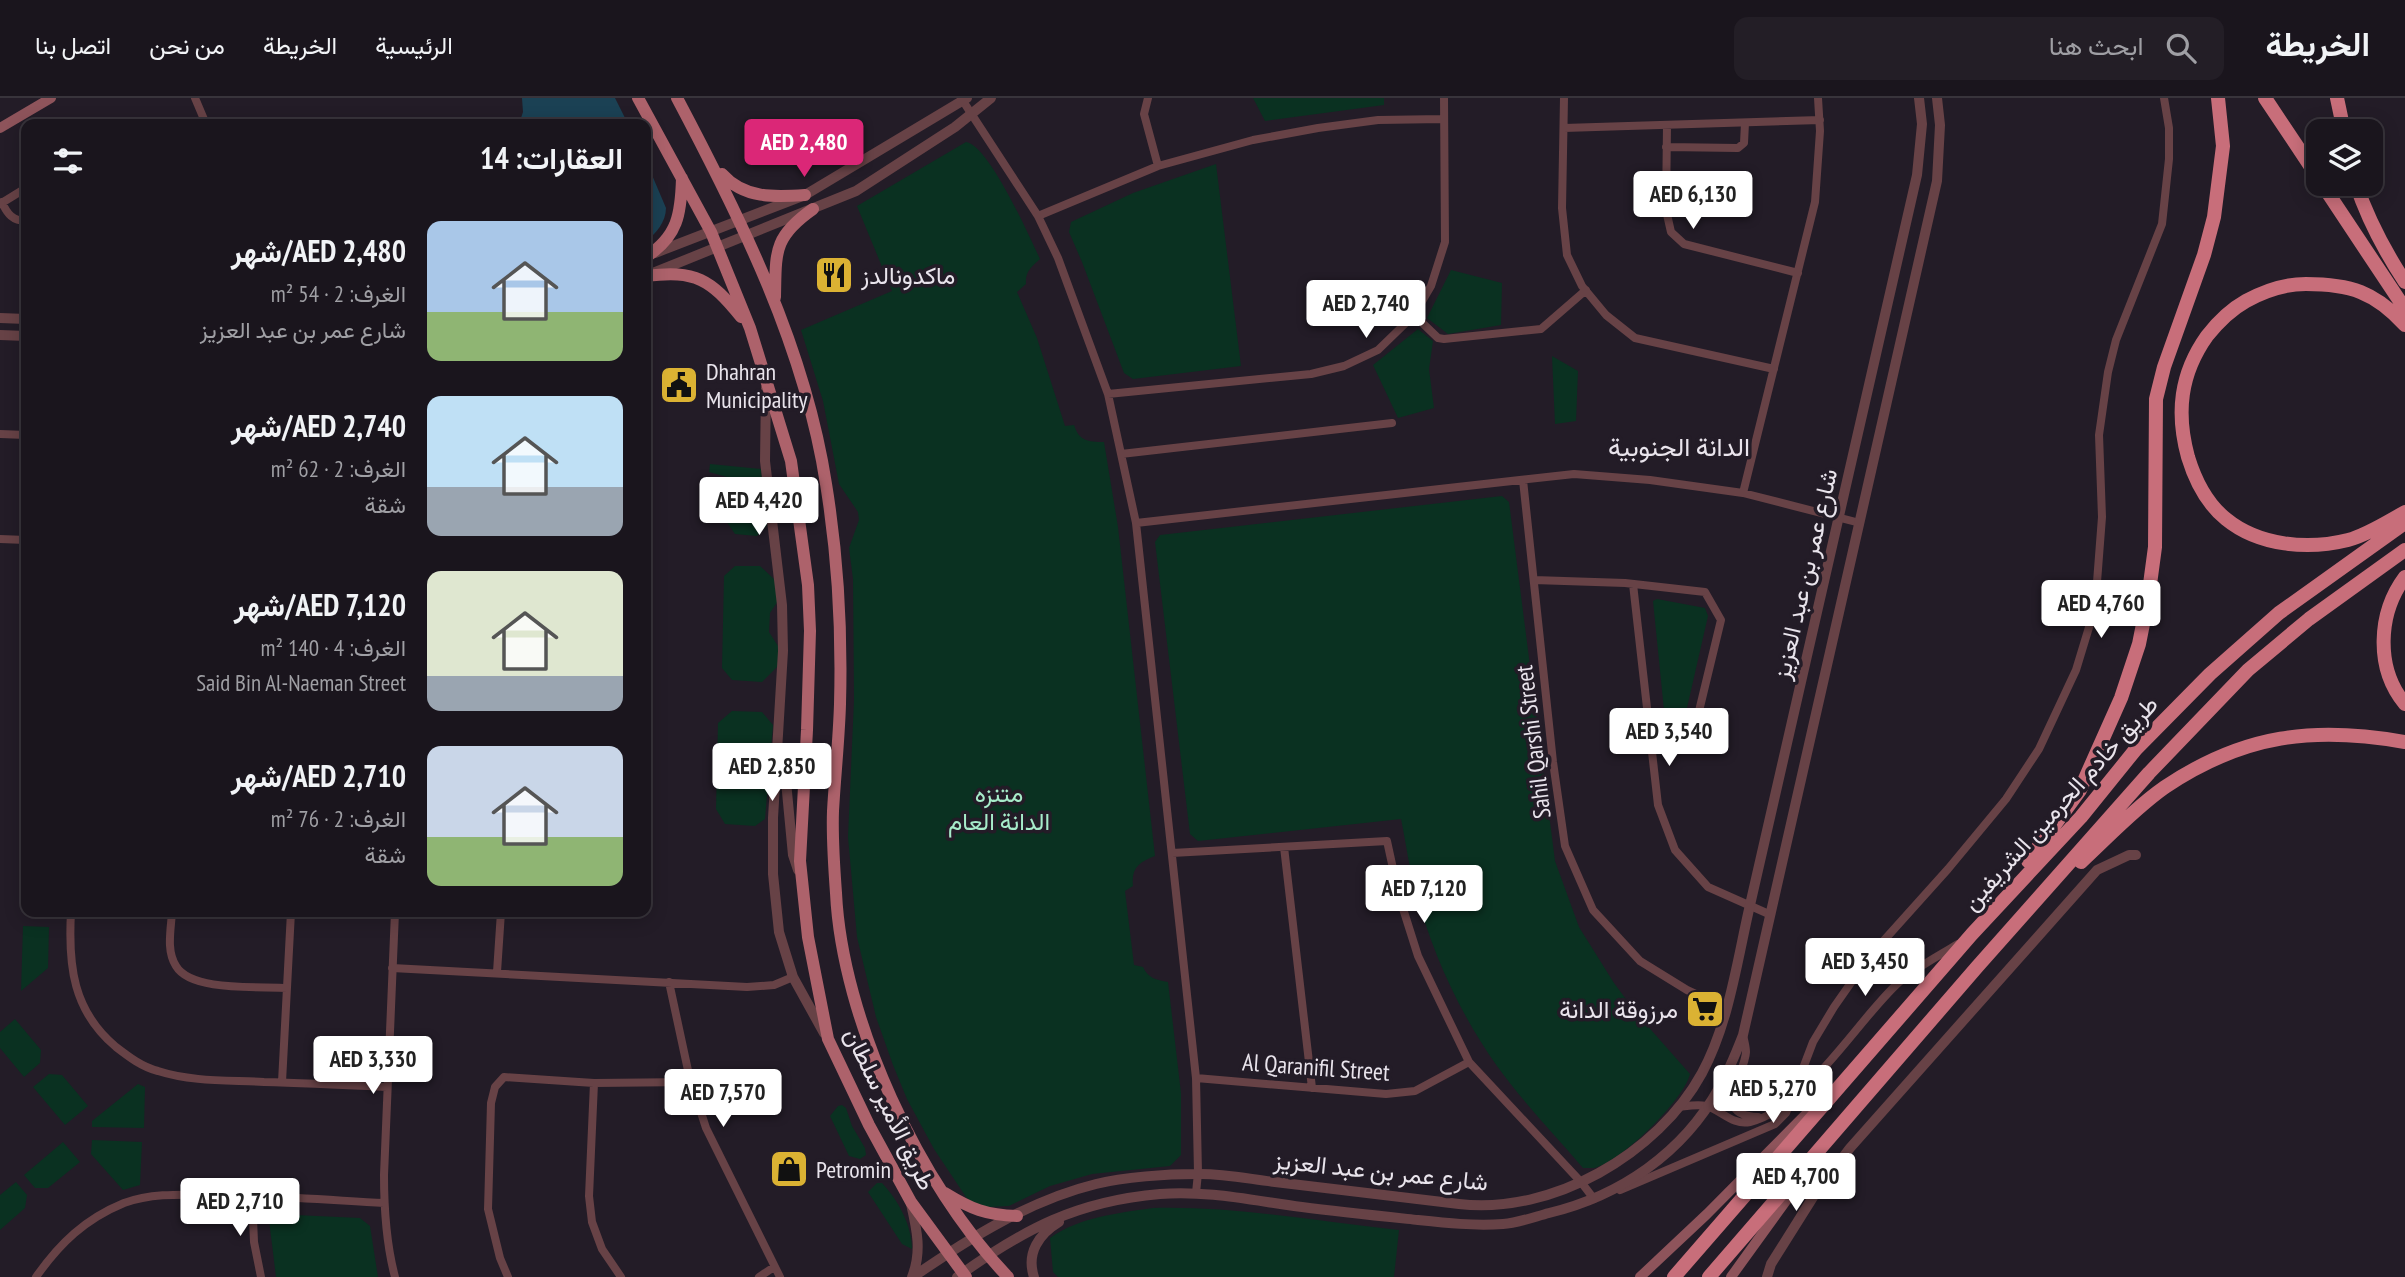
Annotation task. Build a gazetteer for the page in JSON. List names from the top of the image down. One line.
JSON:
{"streets":{"highway":["طريق خادم الحرمين الشريفين"],"main road":["طريق الأمير سلطان"],"street":["شارع عمر بن عبد العزيز","Sahil Qarshi Street","Al Qaranifil Street"]},"crossings":[["شارع عمر بن عبد العزيز","Sahil Qarshi Street"],["شارع عمر بن عبد العزيز","طريق الأمير سلطان"]],"districts":["الدانة الجنوبية"],"parks":["متنزه الدانة العام"],"places":{"restaurant":["ماكدونالدز"],"public building":["Dhahran Municipality"],"supermarket":["مرزوقة الدانة"],"shop":["Petromin"]},"page":{"header":"الخريطة","search":"ابحث هنا","nav":["الرئيسية","الخريطة","من نحن","اتصل بنا"],"price":["AED 2,480","AED 6,130","AED 2,740","AED 4,420","AED 4,760","AED 3,540","AED 2,850","AED 7,120","AED 3,450","AED 3,330","AED 5,270","AED 7,570","AED 4,700","AED 2,710"],"heading":"العقارات: 14","list":[{"name":"AED 2,480/شهر","note":"الغرف: 2 · 54 m² · شارع عمر بن عبد العزيز"},{"name":"AED 2,740/شهر","note":"الغرف: 2 · 62 m² · شقة"},{"name":"AED 7,120/شهر","note":"الغرف: 4 · 140 m² · Said Bin Al-Naeman Street"},{"name":"AED 2,710/شهر","note":"الغرف: 2 · 76 m² · شقة"}]}}
